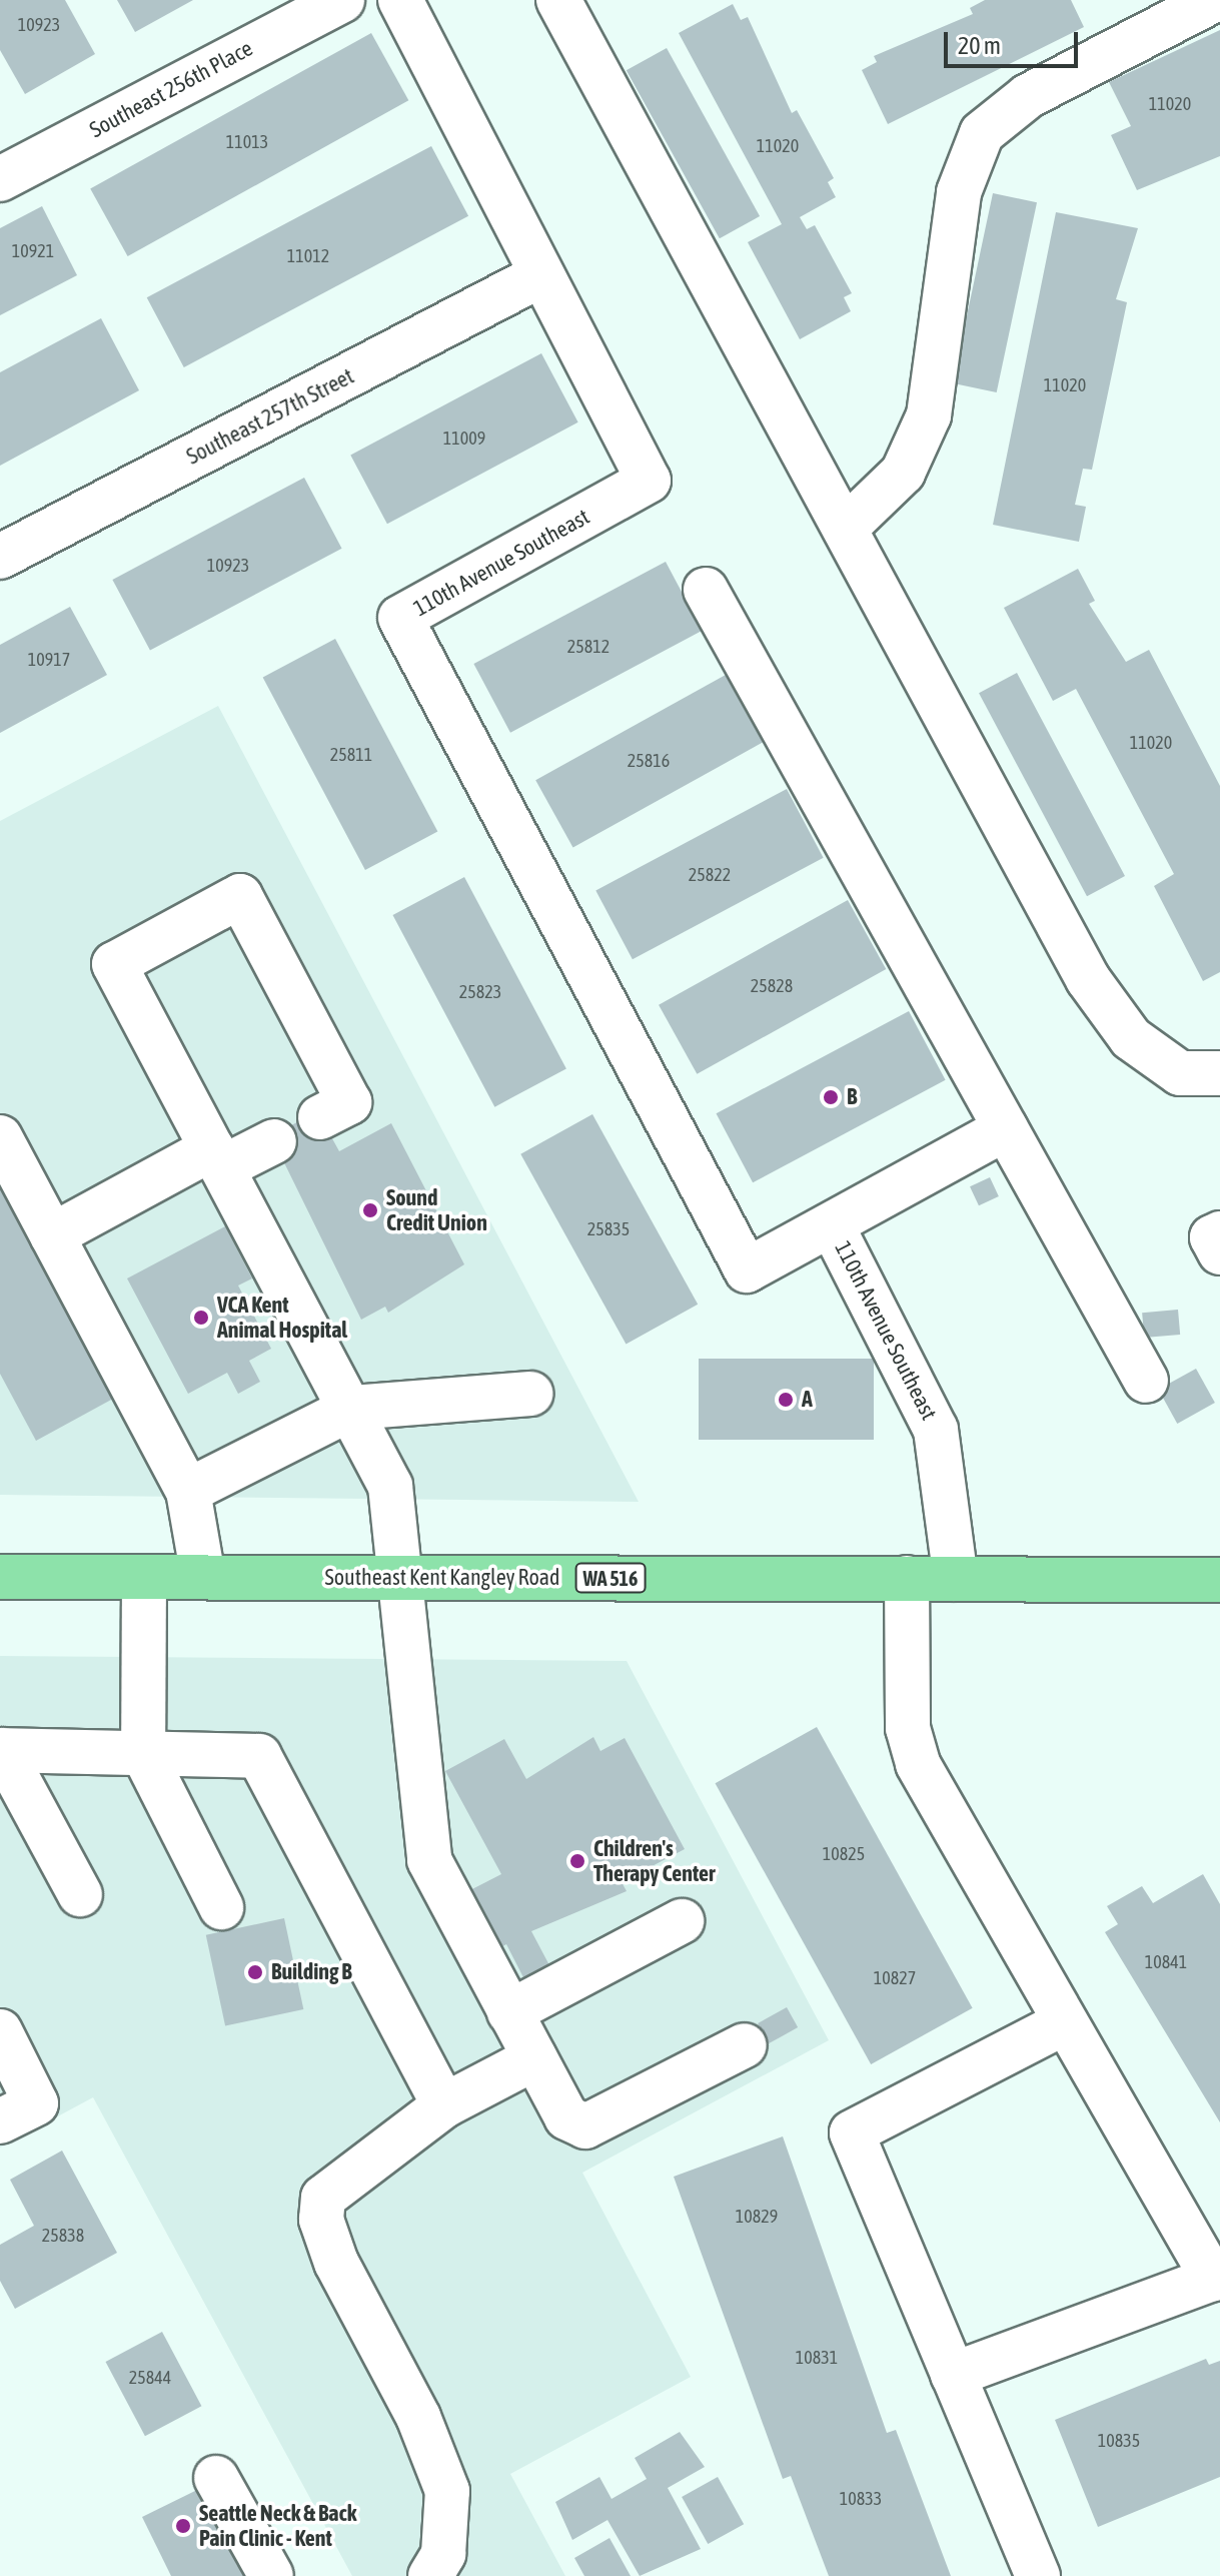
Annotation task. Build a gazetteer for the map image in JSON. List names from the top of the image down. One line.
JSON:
{"streets":{"main road":["Southeast Kent Kangley Road","WA 516"],"street":["Southeast 256th Place","Southeast 257th Street","110th Avenue Southeast"]},"crossings":[["Southeast 257th Street","110th Avenue Southeast"],["110th Avenue Southeast","Southeast Kent Kangley Road"]],"places":["B","Sound Credit Union","VCA Kent Animal Hospital","A","Children's Therapy Center","Building B","Seattle Neck & Back Pain Clinic - Kent"],"house_numbers":["10923","11020","11013","11020","10921","11012","11020","11009","10923","25812","10917","11020","25811","25816","25822","25828","25823","25835","10825","10841","10827","10829","25838","10831","25844","10835","10833"],"scale_bar":"20 m"}
